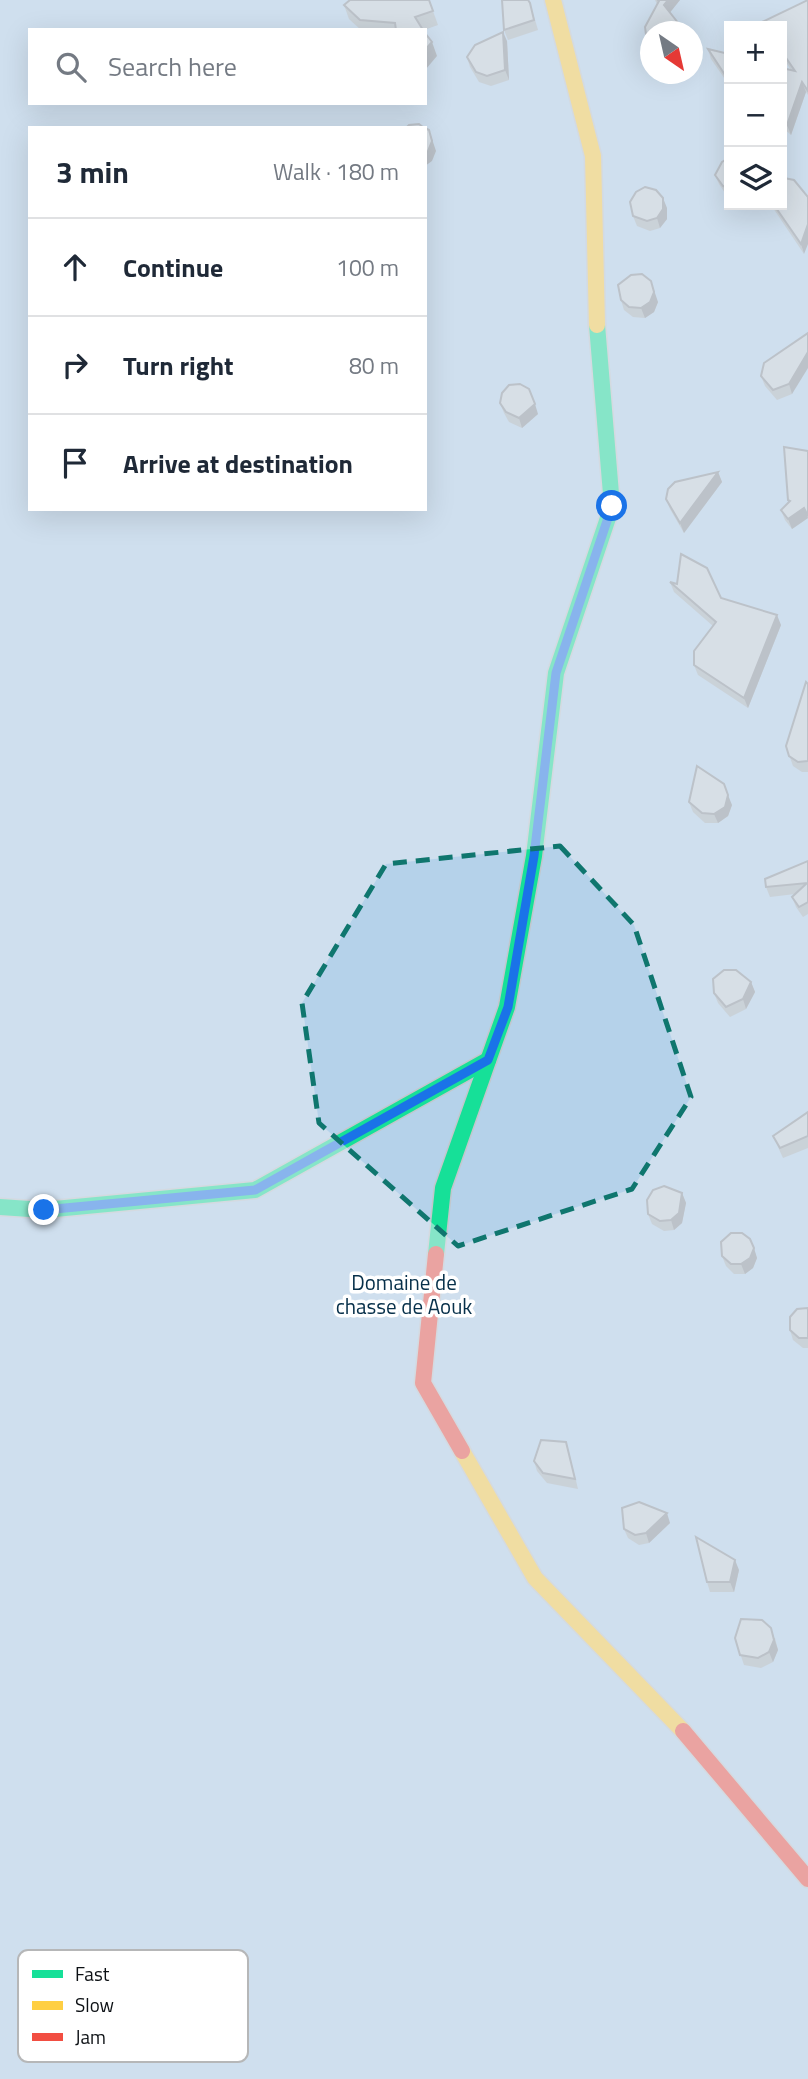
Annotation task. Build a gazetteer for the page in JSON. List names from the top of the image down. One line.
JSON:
{"parks":["Domaine de chasse de Aouk"],"legend":["Fast","Slow","Jam"],"north":"bottom right","page":{"map_buttons":["+","−"],"search":"Search here","heading":["3 min","Walk · 180 m"],"list":[["Continue","100 m"],["Turn right","80 m"],"Arrive at destination"]}}
